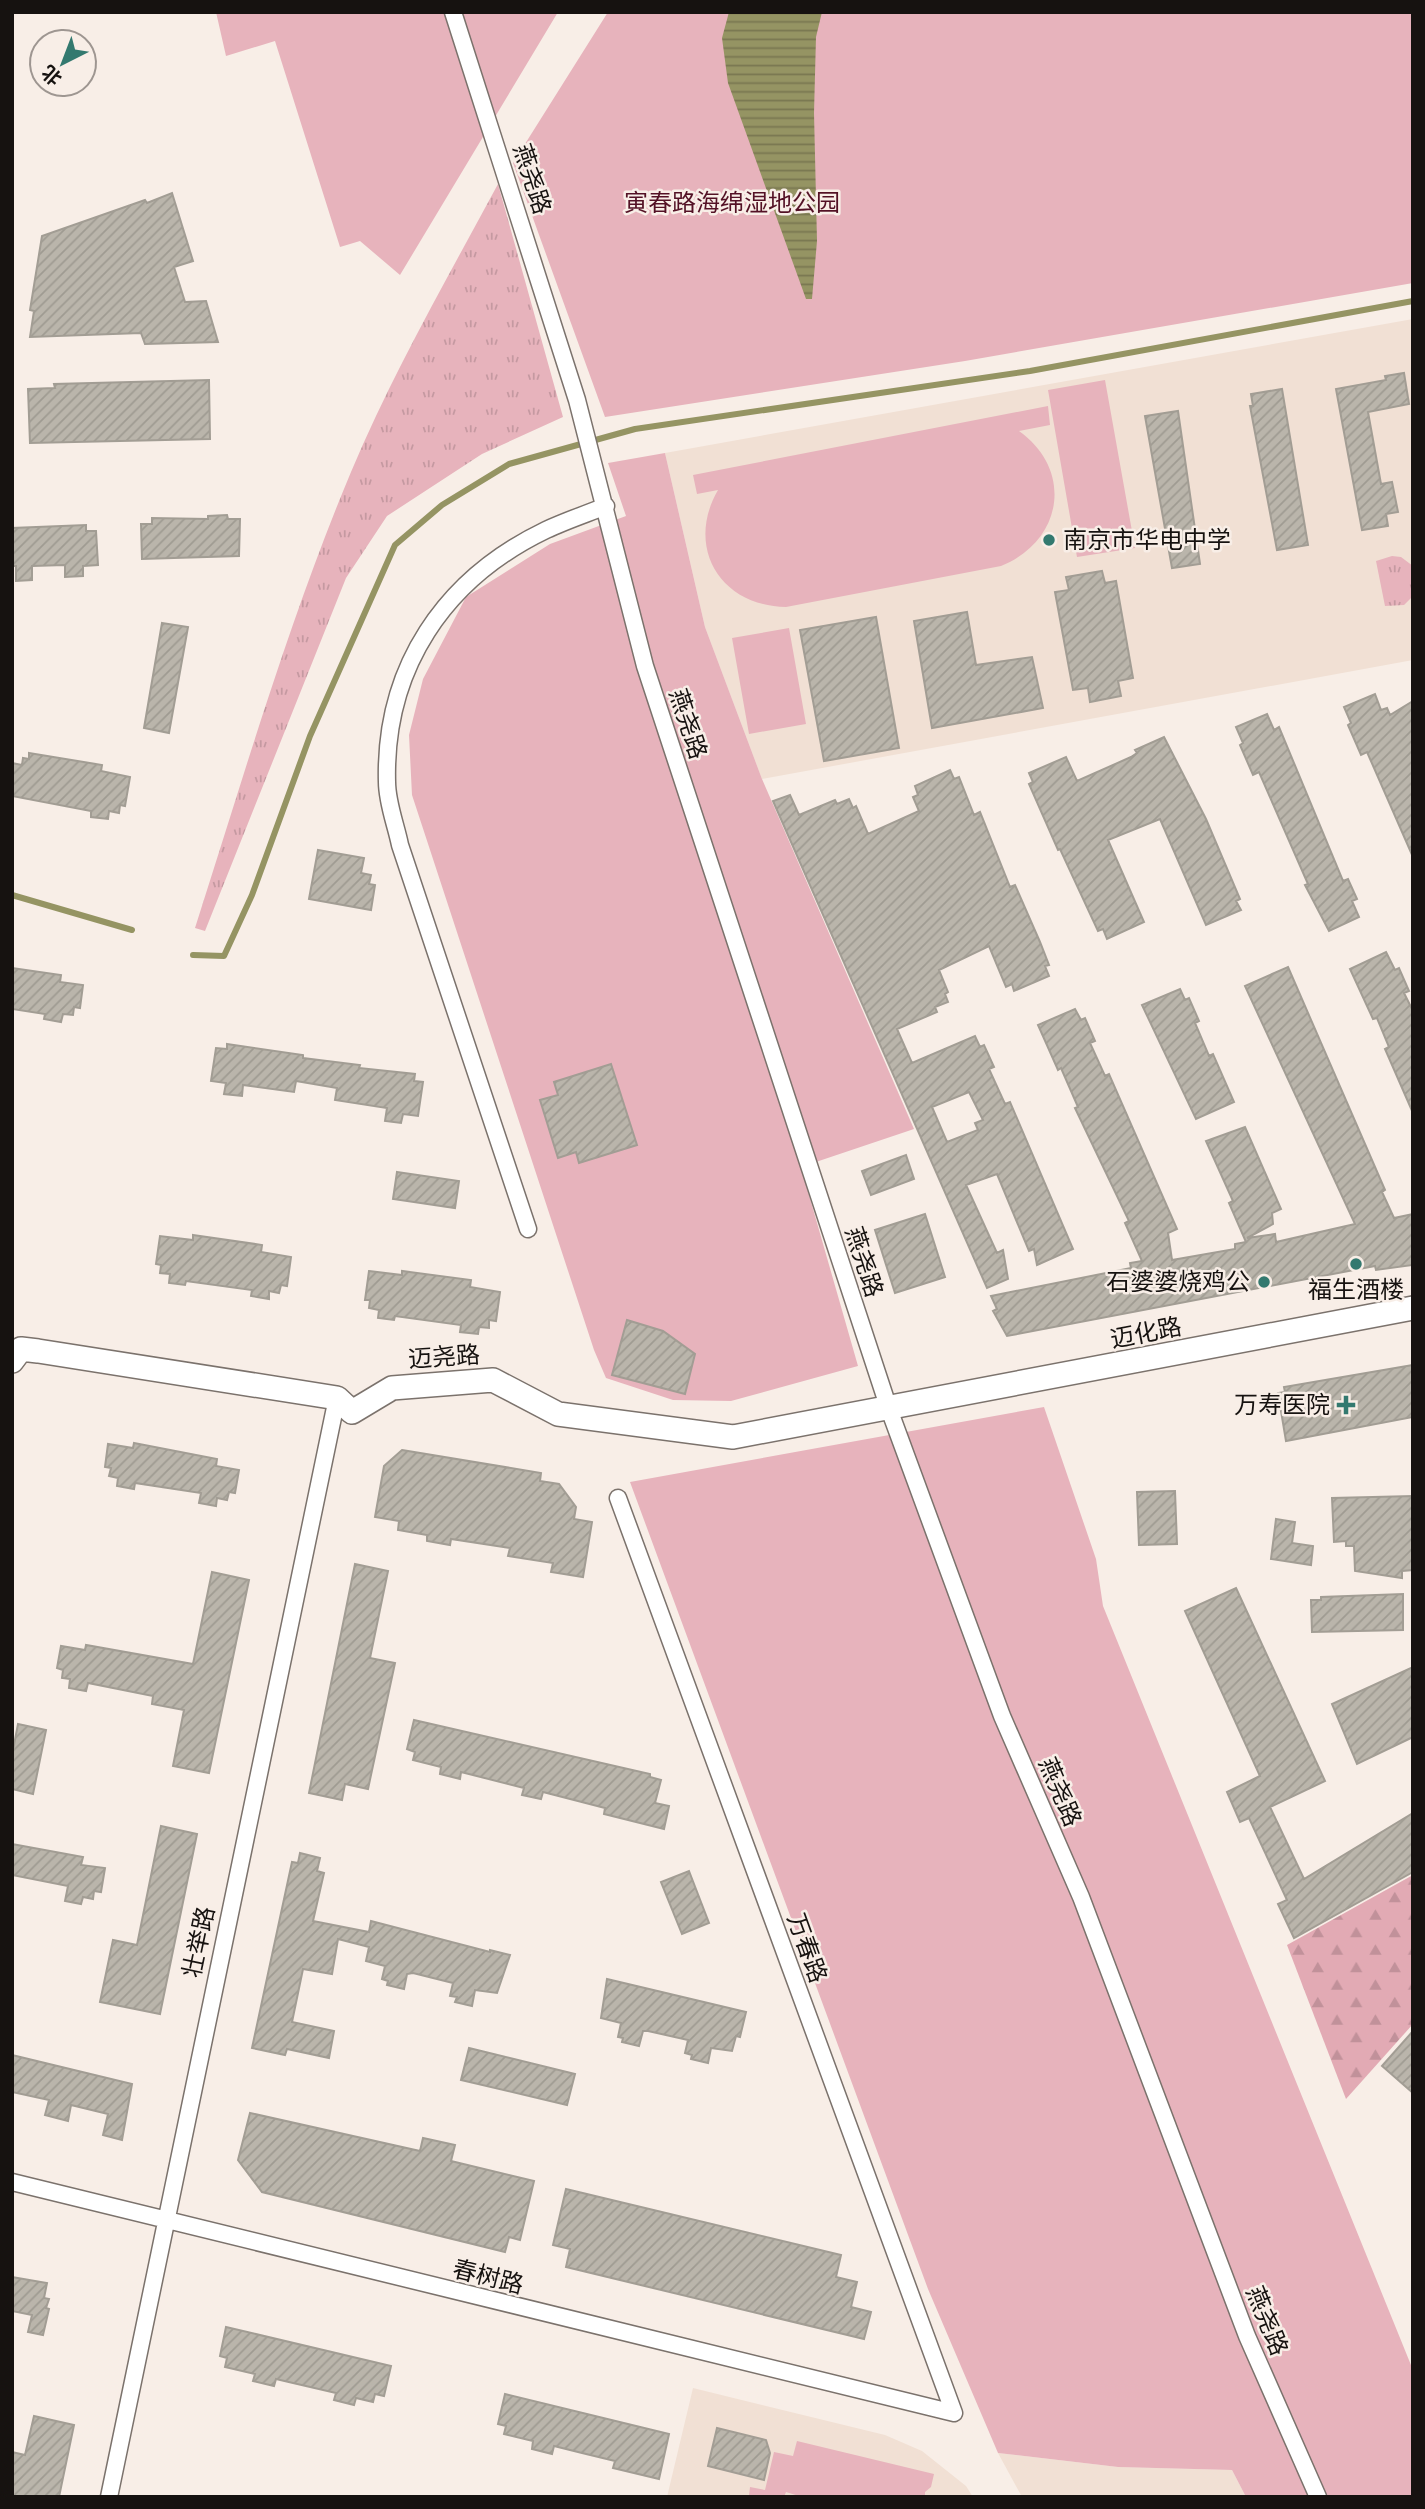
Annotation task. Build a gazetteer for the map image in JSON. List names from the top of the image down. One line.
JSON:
{"streets":{"street":["燕尧路","迈化路","迈尧路","壮举路","万春路","春树路"]},"crossings":[["燕尧路","迈化路"],["燕尧路","迈尧路"],["迈化路","迈尧路"],["迈尧路","壮举路"],["壮举路","春树路"],["万春路","春树路"]],"parks":["寅春路海绵湿地公园"],"places":{"other":["南京市华电中学","福生酒楼","石婆婆烧鸡公"],"health":["万寿医院"]},"north":"bottom left"}
